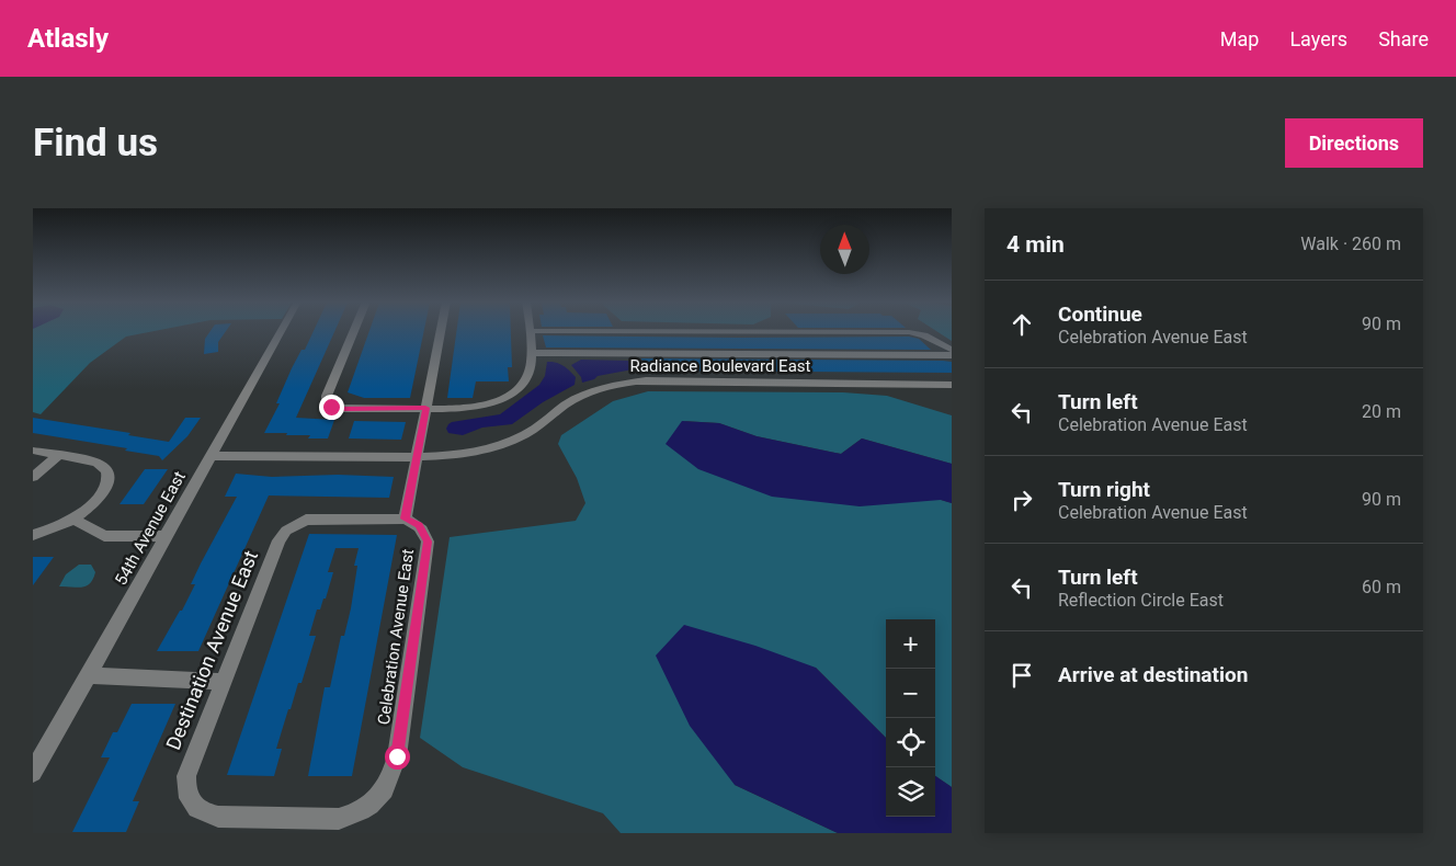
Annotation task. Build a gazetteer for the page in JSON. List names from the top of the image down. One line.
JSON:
{"streets":{"street":["Radiance Boulevard East","54th Avenue East","Celebration Avenue East","Destination Avenue East"]},"crossings":[["Radiance Boulevard East","54th Avenue East"],["Celebration Avenue East","Destination Avenue East"]],"north":"top","page":{"header":"Atlasly","nav":["Map","Layers","Share"],"buttons":"Directions","title":"Find us","heading":["4 min","Walk · 260 m"],"list":[["Continue","Celebration Avenue East","90 m"],["Turn left","Celebration Avenue East","20 m"],["Turn right","Celebration Avenue East","90 m"],["Turn left","Reflection Circle East","60 m"],"Arrive at destination"],"map_buttons":["+","−"]}}
